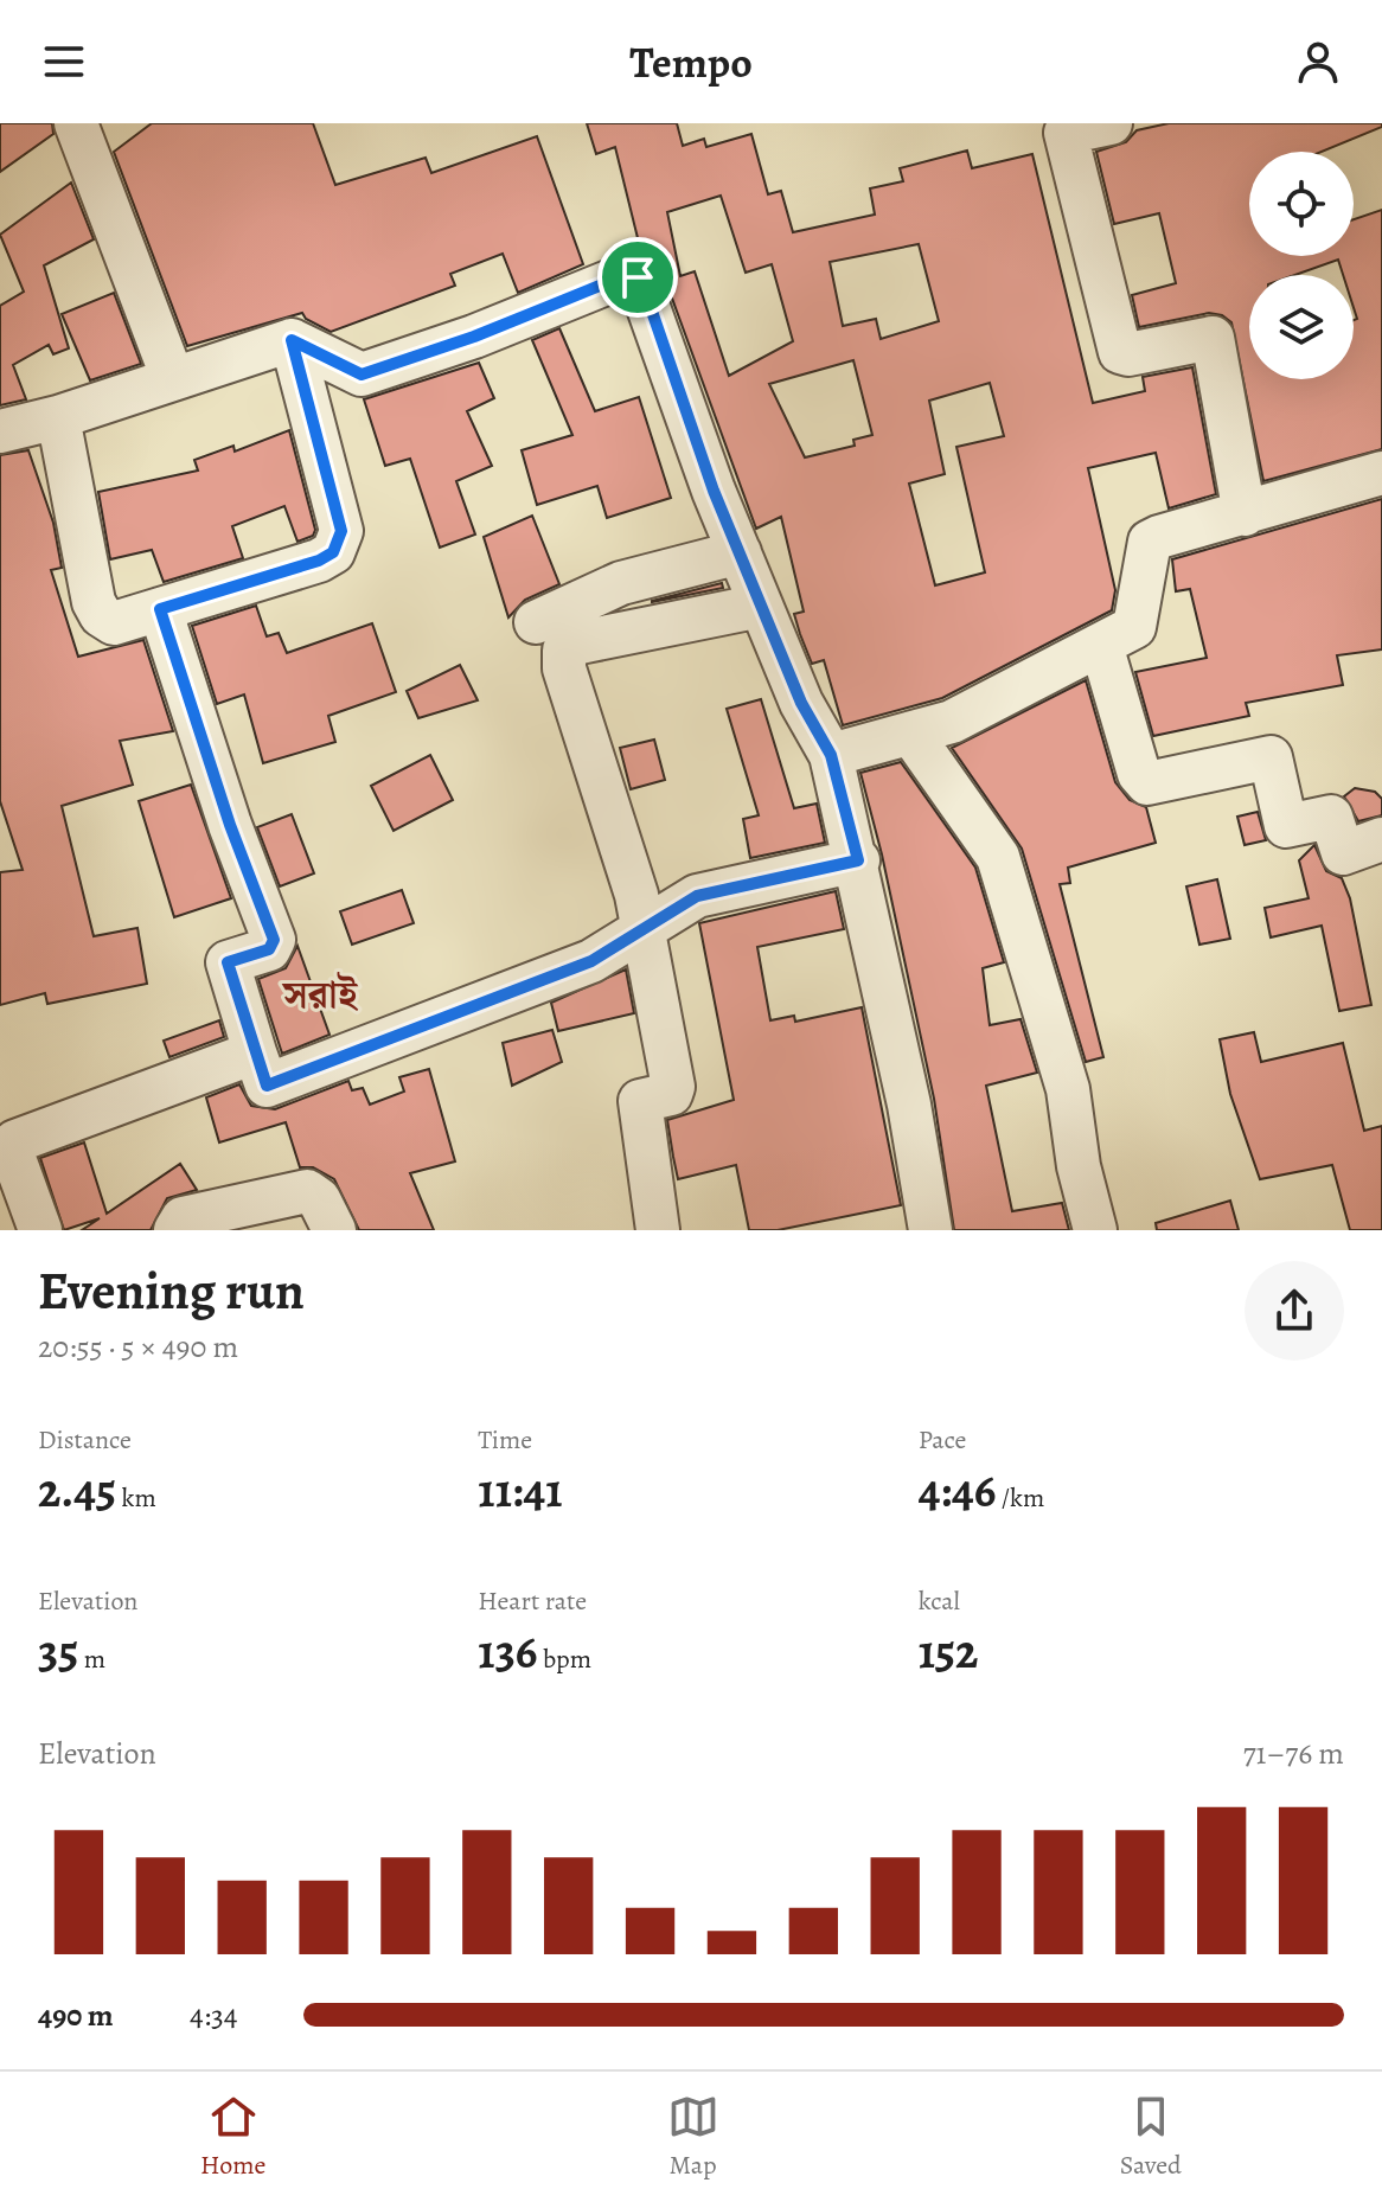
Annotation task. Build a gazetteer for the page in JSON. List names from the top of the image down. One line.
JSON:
{"districts":["সরাই"],"page":{"header":"Tempo","heading":["Evening run","20:55 · 5 × 490 m"],"stats":[["Distance","2.45 km"],["Time","11:41"],["Pace","4:46 /km"],["Elevation","35 m"],["Heart rate","136 bpm"],["kcal","152"]],"chart":["Elevation","71–76 m"],"list":[{"name":"490 m","note":"4:34"}],"tabs":["Home","Map","Saved"]}}
